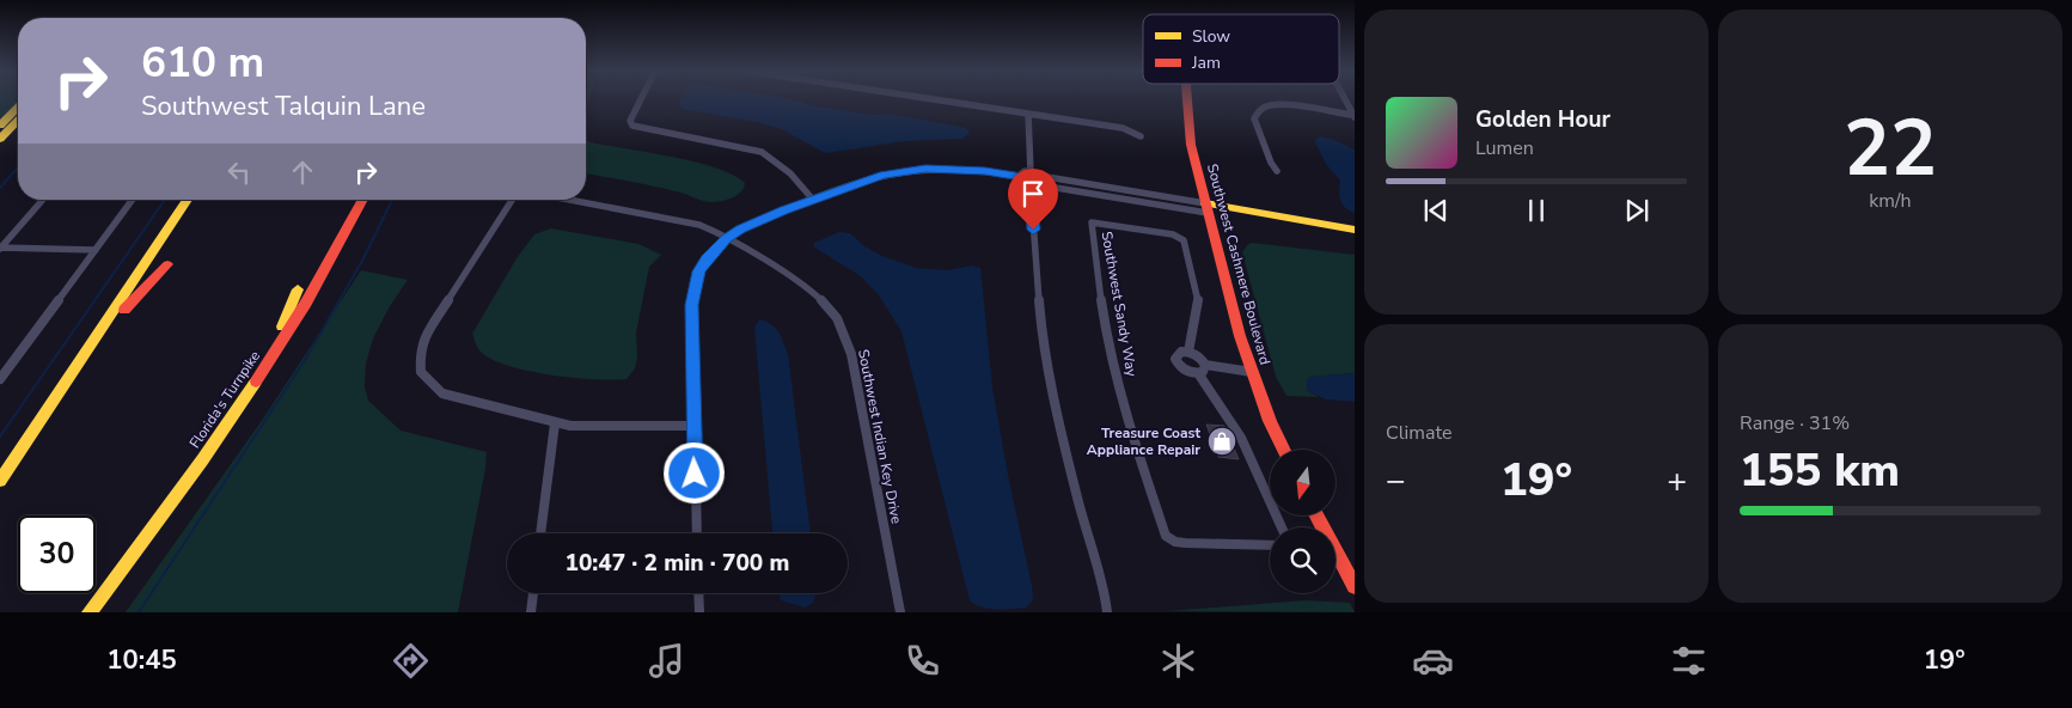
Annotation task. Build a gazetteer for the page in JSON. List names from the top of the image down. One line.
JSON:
{"streets":{"main road":["Southwest Cashmere Boulevard","Florida's Turnpike"],"street":["Southwest Sandy Way","Southwest Indian Key Drive"]},"places":{"shop":["Treasure Coast Appliance Repair"]},"legend":["Slow","Jam"],"north":"bottom","page":{"tile":[["22","km/h"],"Climate",["Range · 31%","155 km"]],"turn":["610 m","Southwest Talquin Lane"],"song":["Golden Hour","Lumen"],"heat":["−","19°","+"],"limit":"30","trip":"10:47 · 2 min · 700 m","tabs":["10:45","19°"]}}
